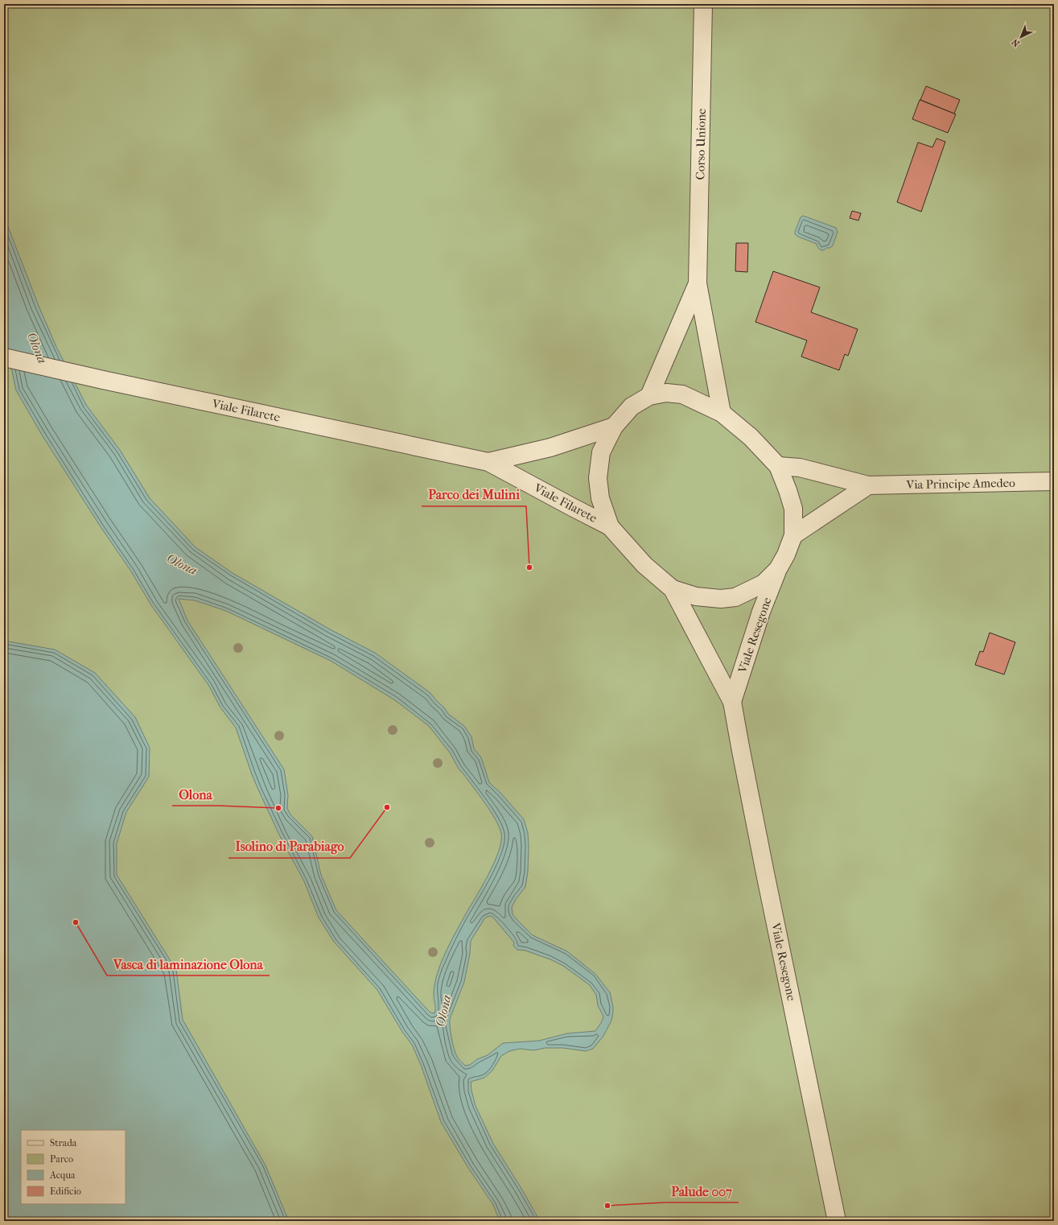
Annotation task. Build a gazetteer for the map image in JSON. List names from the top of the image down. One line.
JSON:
{"streets":{"street":["Corso Unione","Viale Filarete","Via Principe Amedeo","Viale Resegone"]},"water":["Olona"],"places":["Parco dei Mulini","Isolino di Parabiago","Olona","Vasca di laminazione Olona","Palude 007"],"legend":["Strada","Parco","Acqua","Edificio"],"north":"bottom left"}
